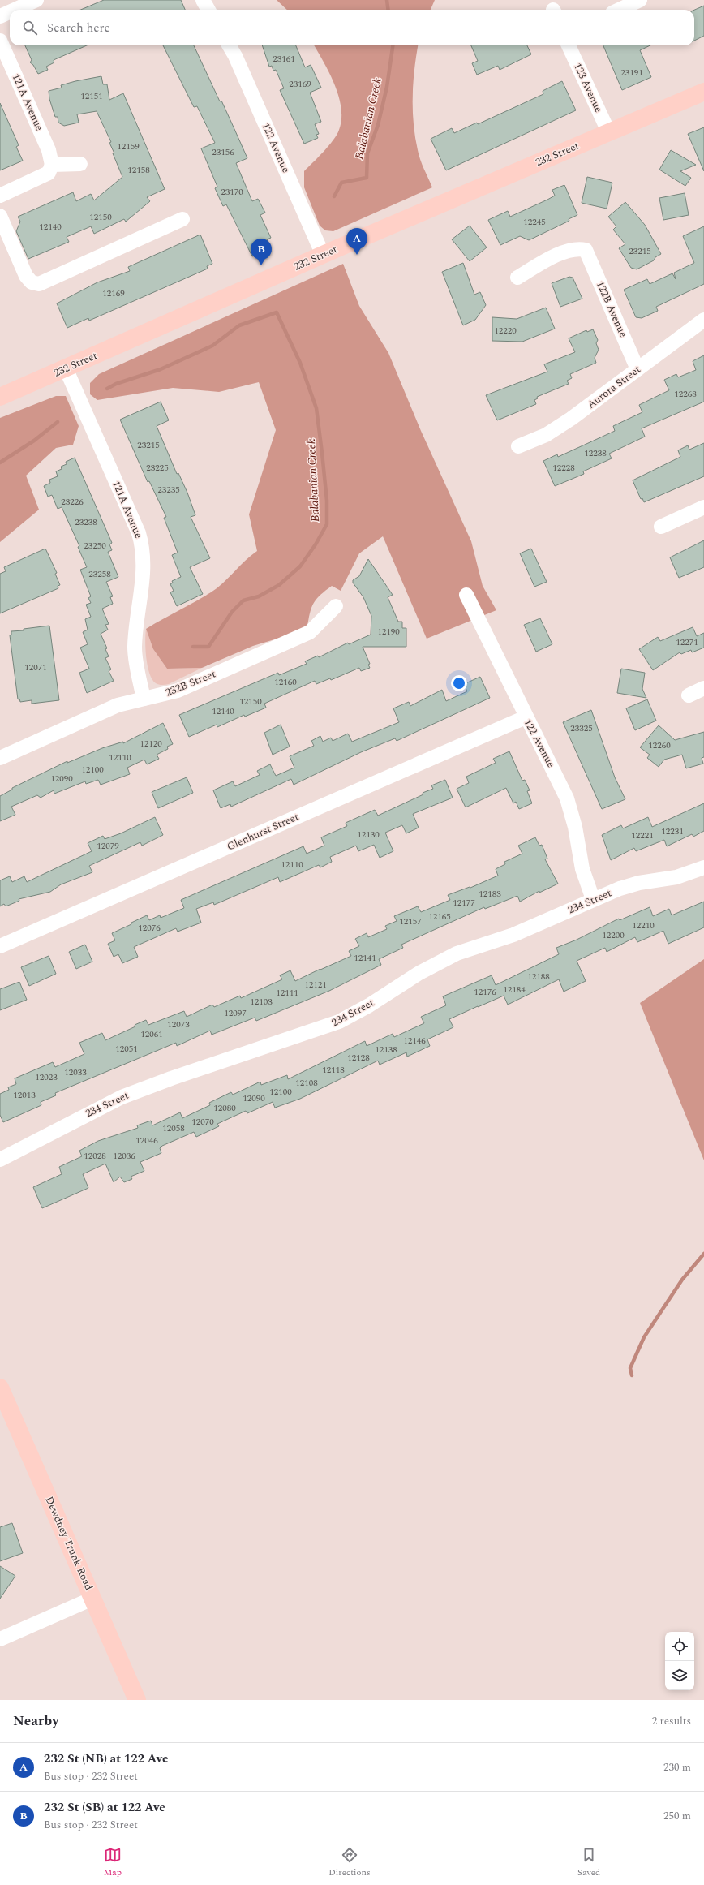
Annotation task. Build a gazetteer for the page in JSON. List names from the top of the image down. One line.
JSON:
{"streets":{"main road":["232 Street","Dewdney Trunk Road"],"street":["123 Avenue","121A Avenue","122 Avenue","122B Avenue","Aurora Street","232B Street","Glenhurst Street","234 Street"]},"crossings":[["123 Avenue","232 Street"],["121A Avenue","232 Street"],["121A Avenue","232B Street"],["122 Avenue","232 Street"],["122 Avenue","Glenhurst Street"],["122 Avenue","234 Street"],["122B Avenue","Aurora Street"]],"water":["Balabanian Creek"],"house_numbers":["23161","23191","23169","12151","12159","23156","12158","23170","12150","12245","12140","23215","12169","12220","12268","23215","12238","23225","12228","23235","23226","23238","23250","23258","12190","12271","12071","12160","12150","12140","23325","12120","12260","12110","12100","12090","12231","12130","12221","12079","12110","12183","12177","12165","12157","12210","12076","12200","12141","12188","12121","12184","12176","12111","12103","12097","12073","12061","12146","12051","12138","12128","12118","12033","12023","12108","12100","12013","12090","12080","12070","12058","12046","12028","12036"],"page":{"search":"Search here","pins":["A","B"],"heading":["Nearby","2 results"],"list":[{"mark":"A","name":"232 St (NB) at 122 Ave","note":"Bus stop · 232 Street","value":"230 m"},{"mark":"B","name":"232 St (SB) at 122 Ave","note":"Bus stop · 232 Street","value":"250 m"}],"nav":["Map","Directions","Saved"]}}
